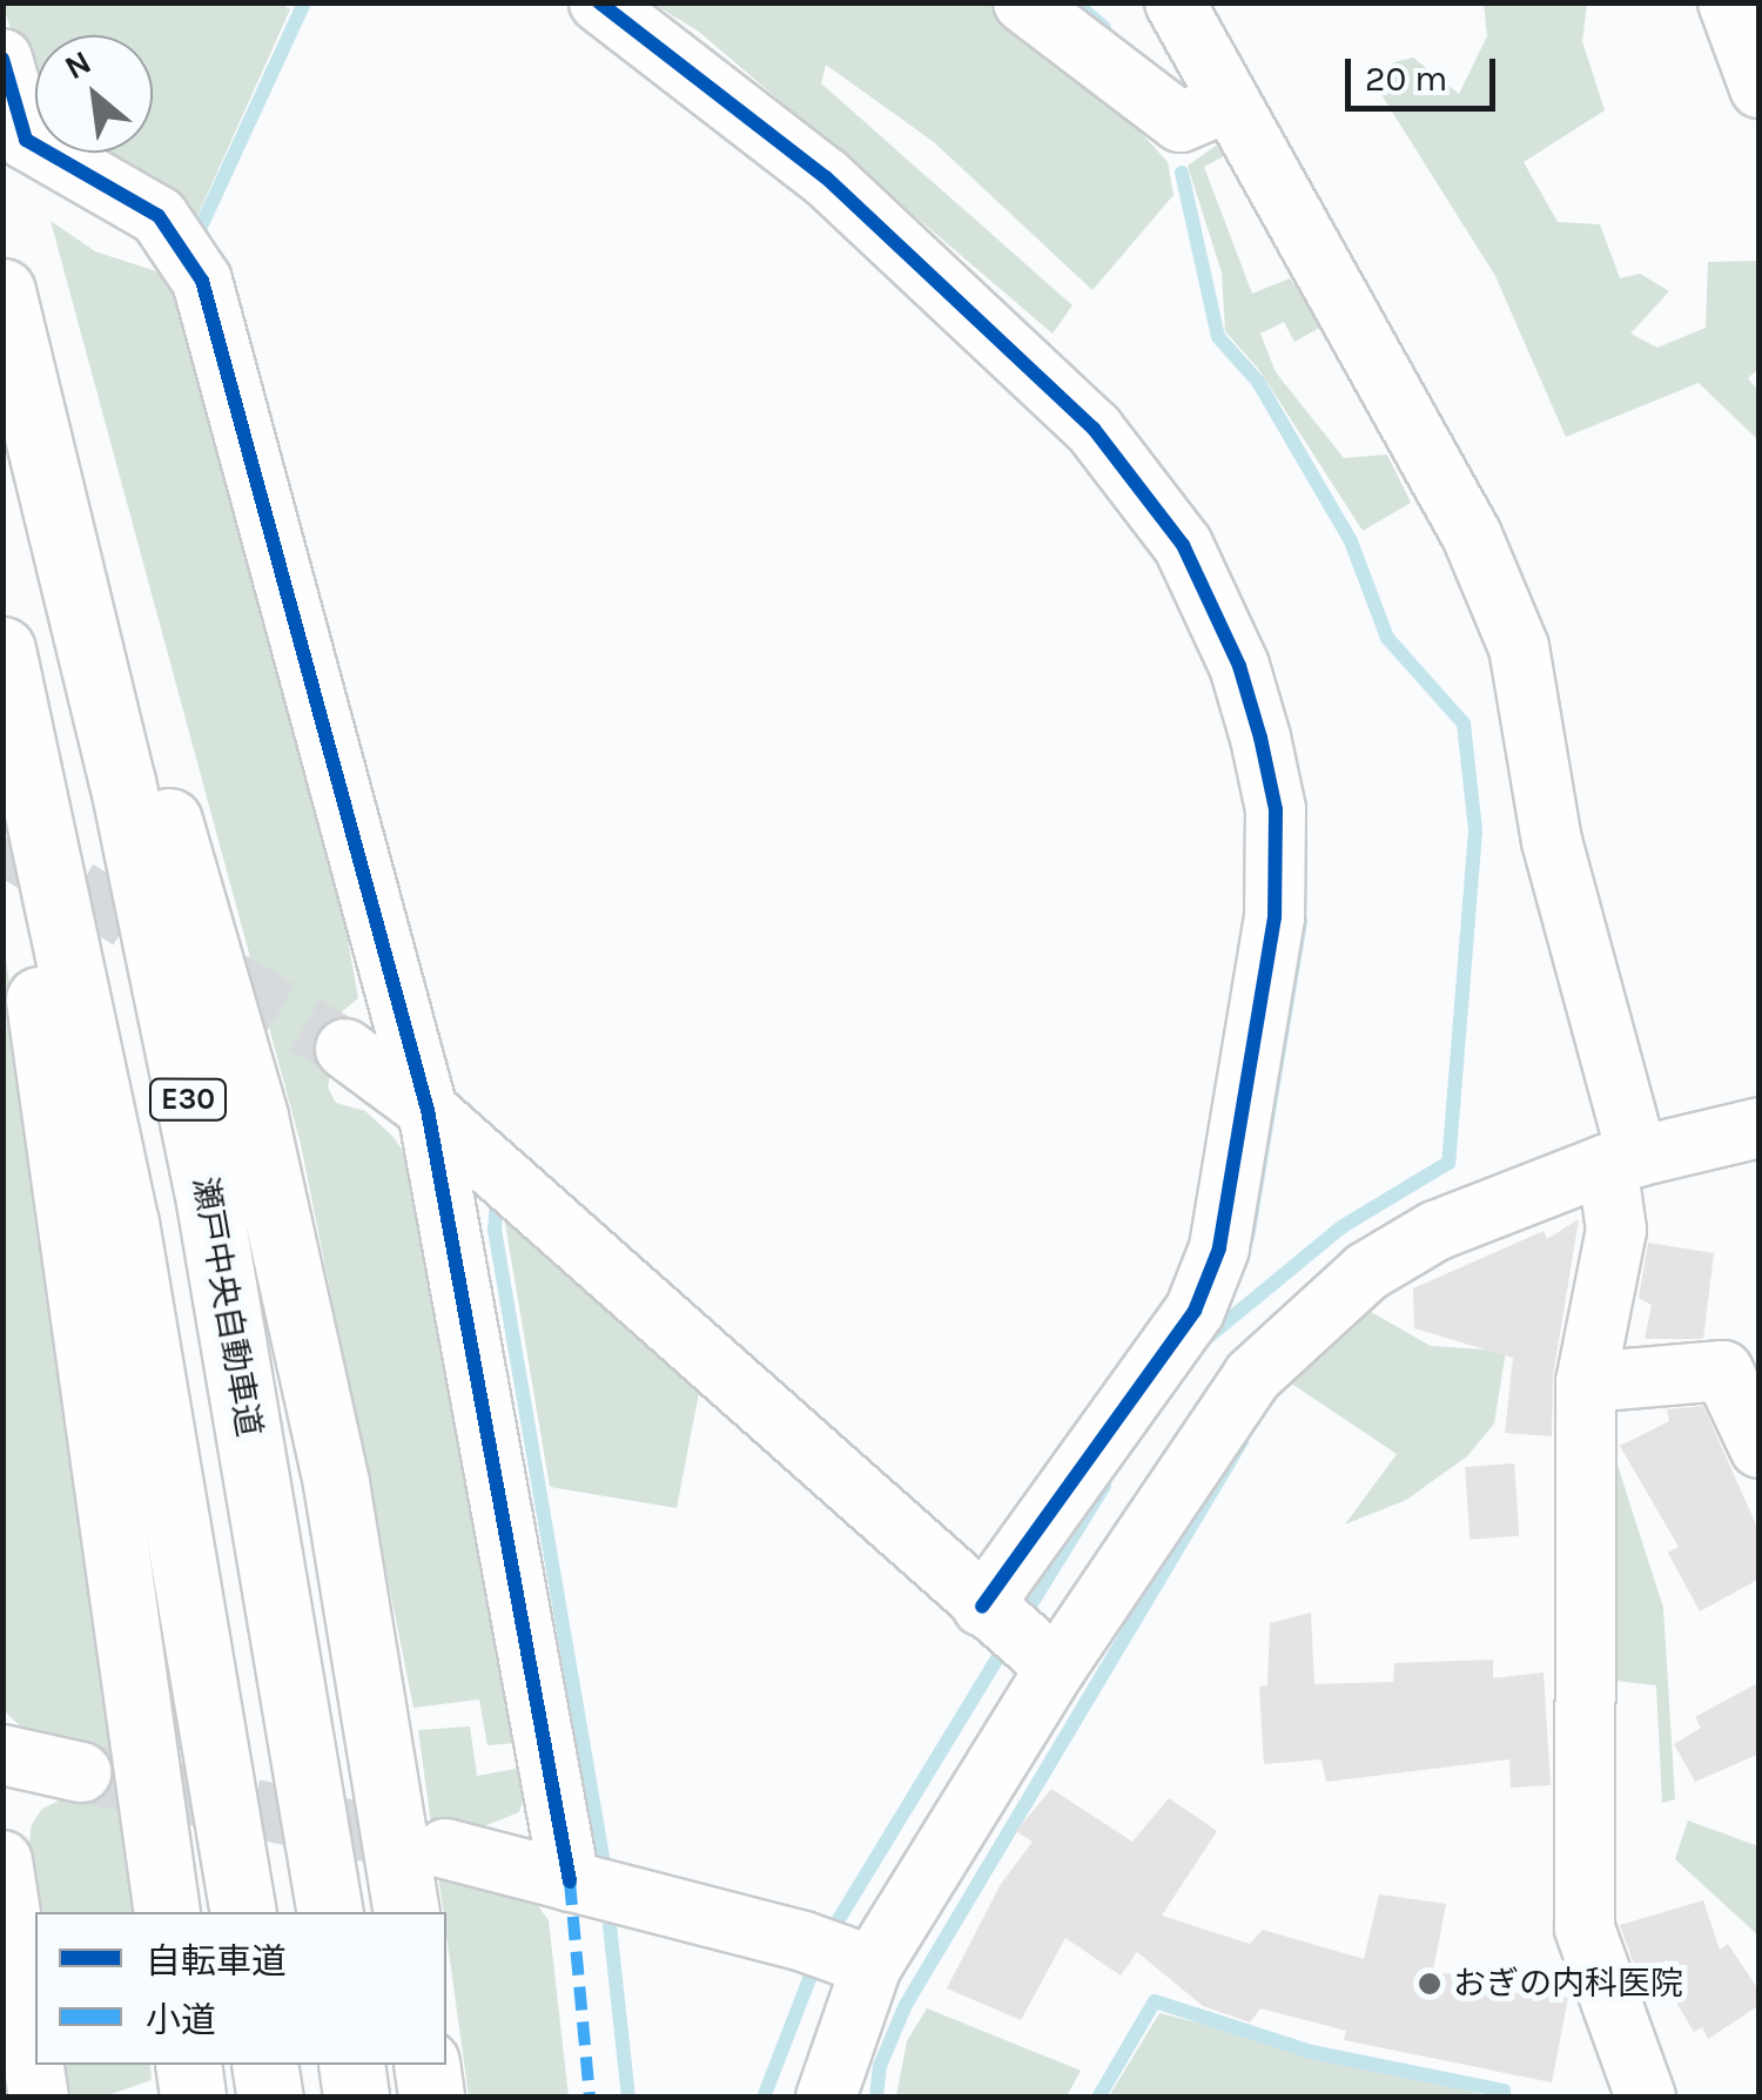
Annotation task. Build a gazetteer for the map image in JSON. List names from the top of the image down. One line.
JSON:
{"streets":{"highway":["E30","瀬戸中央自動車道"]},"places":["おぎの内科医院"],"legend":["自転車道","小道"],"scale_bar":"20 m","north":"top left"}
